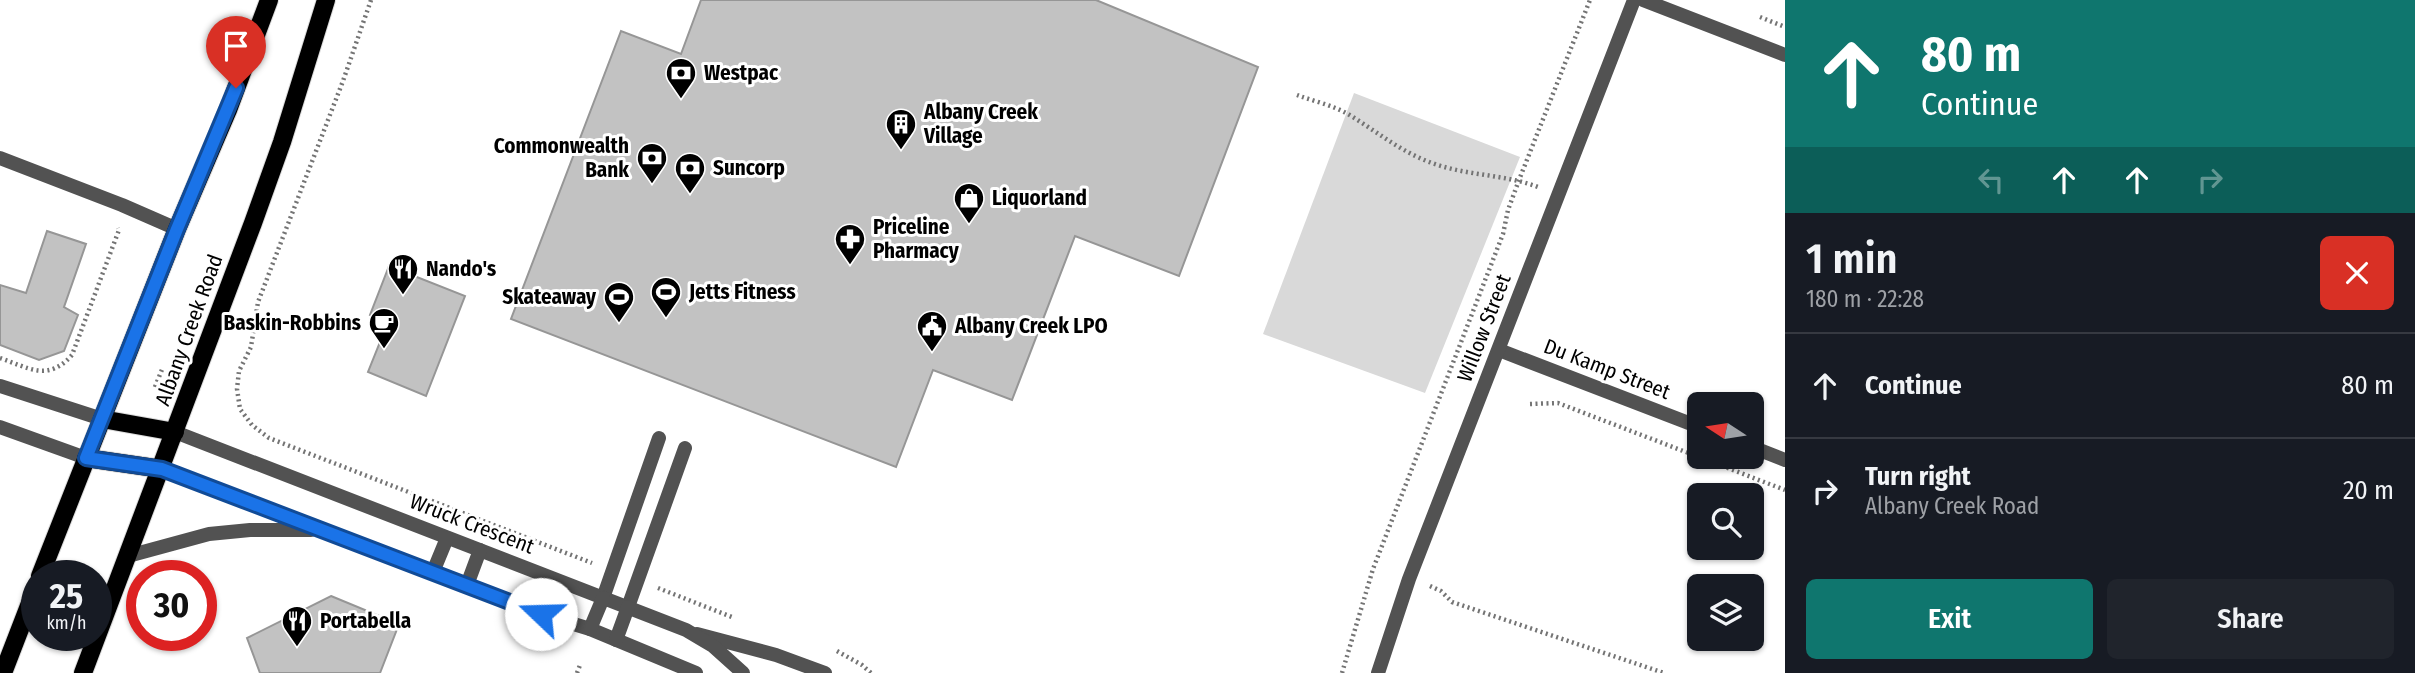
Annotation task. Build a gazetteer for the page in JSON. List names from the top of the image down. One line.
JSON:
{"streets":{"main road":["Albany Creek Road"],"street":["Willow Street","Du Kamp Street","Wruck Crescent"]},"crossings":[["Willow Street","Du Kamp Street"],["Albany Creek Road","Wruck Crescent"]],"places":{"bank":["Westpac","Commonwealth Bank","Suncorp"],"building":["Albany Creek Village"],"shop":["Liquorland"],"pharmacy":["Priceline Pharmacy"],"restaurant":["Nando's","Portabella"],"sports":["Jetts Fitness","Skateaway"],"cafe":["Baskin-Robbins"],"public building":["Albany Creek LPO"]},"north":"left","page":{"turn":["80 m","Continue"],"heading":["1 min","180 m · 22:28"],"list":[{"name":"Continue","value":"80 m"},{"name":"Turn right","note":"Albany Creek Road","value":"20 m"}],"speed":"25 km/h","limit":"30","buttons":["Exit","Share"]}}
